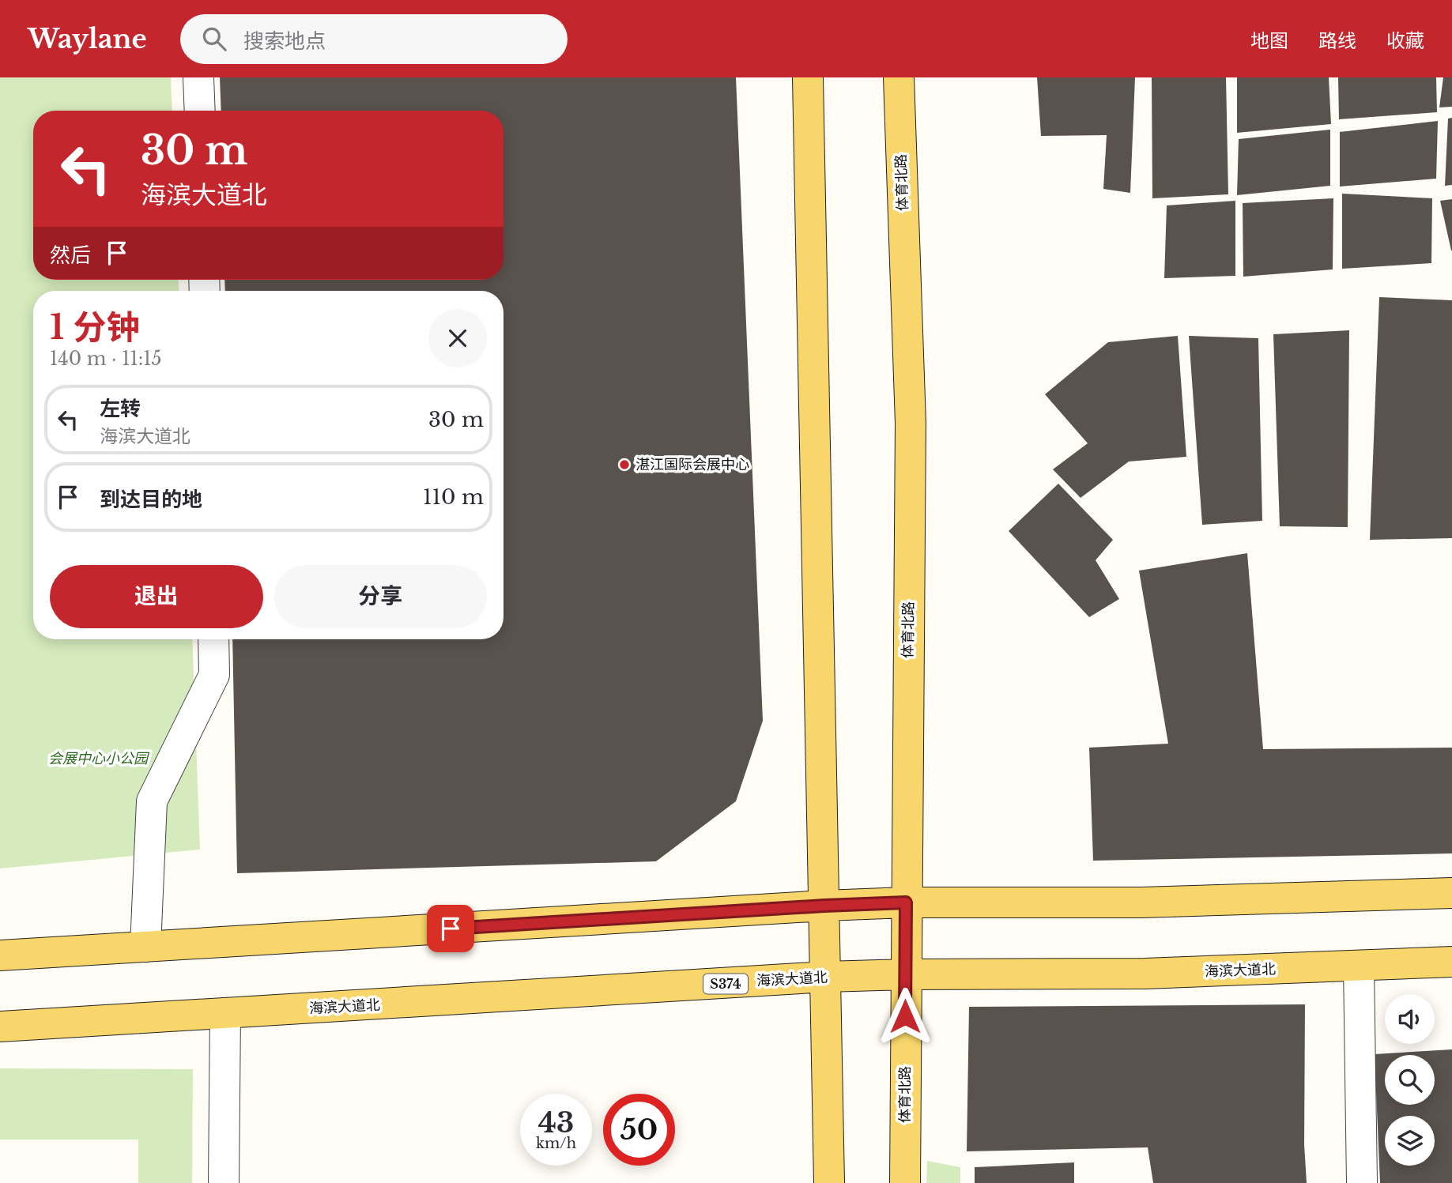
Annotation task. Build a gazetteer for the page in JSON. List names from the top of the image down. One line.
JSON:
{"streets":{"main road":["体育北路","海滨大道北","S374"]},"crossings":[["体育北路","海滨大道北"]],"parks":["会展中心小公园"],"places":["湛江国际会展中心"],"page":{"header":"Waylane","search":"搜索地点","nav":["地图","路线","收藏"],"turn":["30 m","海滨大道北"],"then":"然后","heading":["1 分钟","140 m · 11:15"],"list":[{"name":"左转","note":"海滨大道北","value":"30 m"},{"name":"到达目的地","value":"110 m"}],"buttons":["退出","分享"],"speed":"43 km/h","limit":"50"}}
